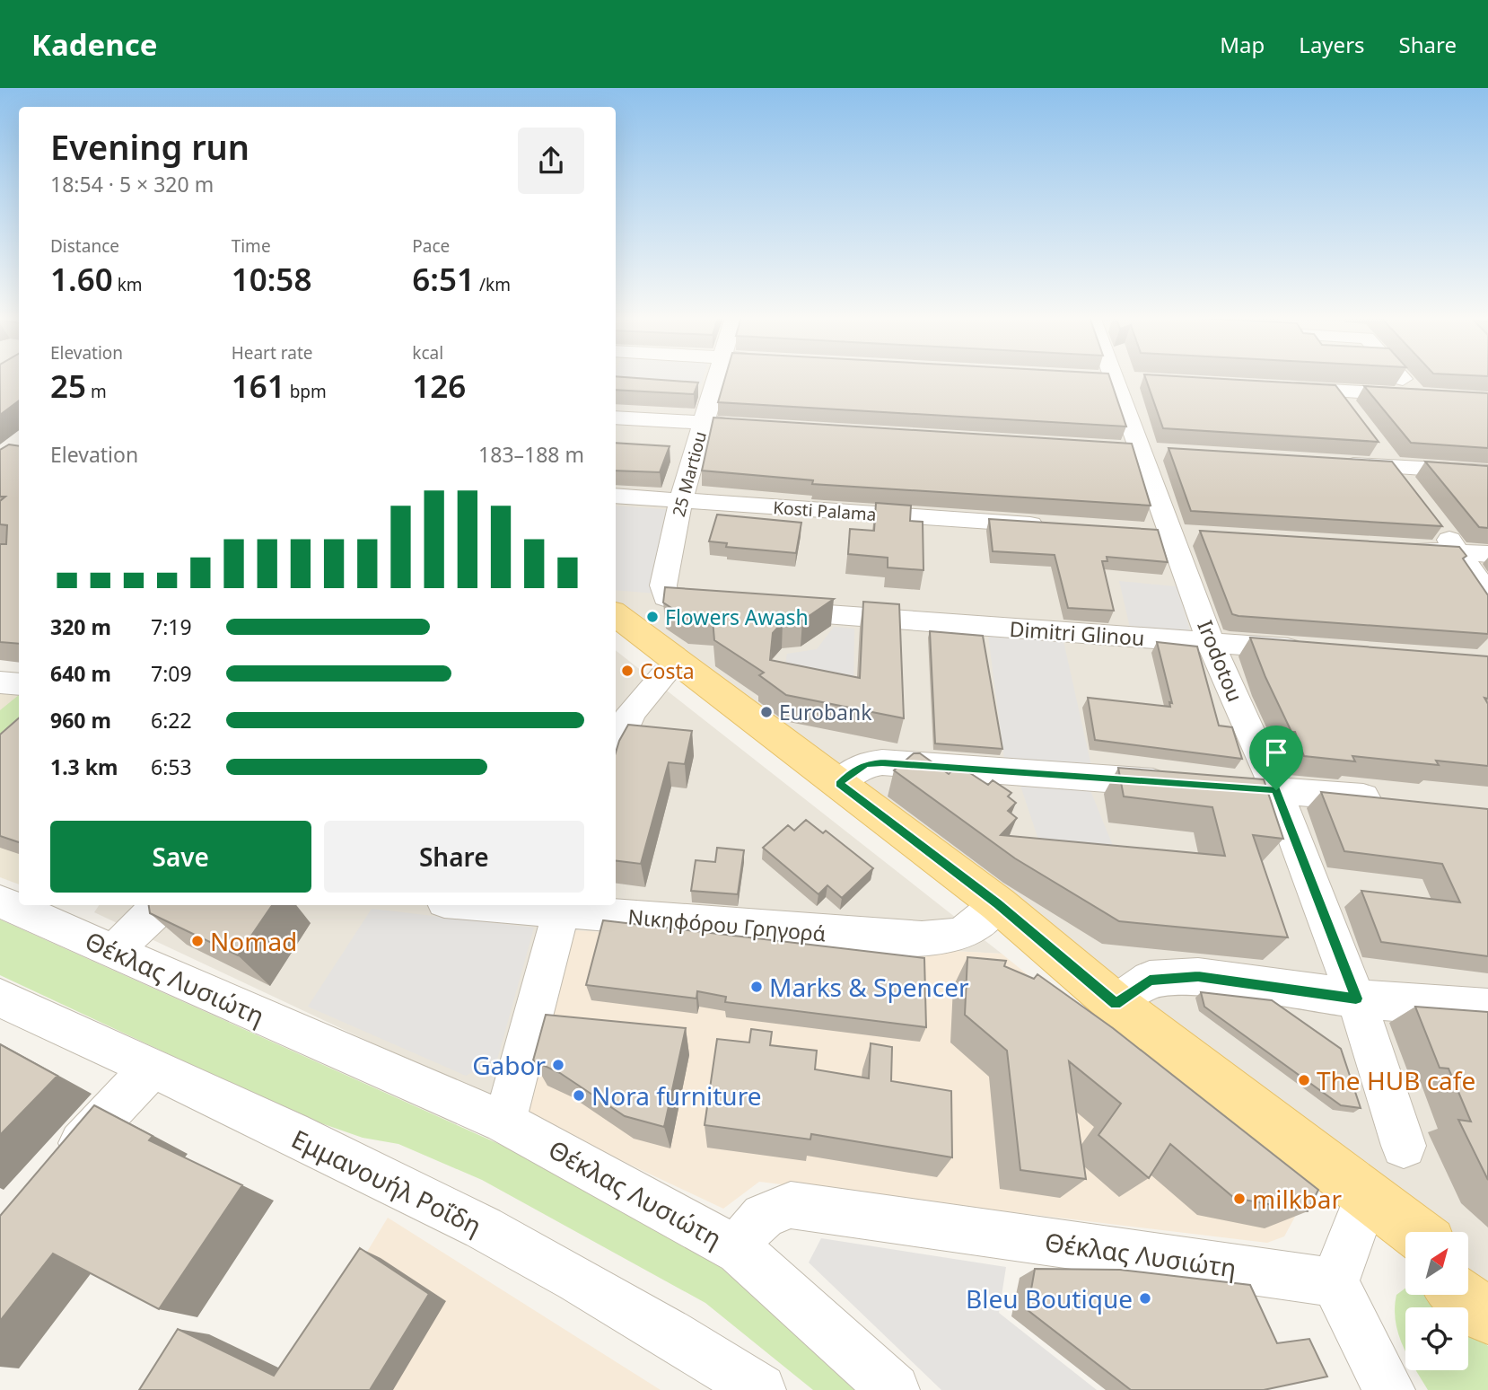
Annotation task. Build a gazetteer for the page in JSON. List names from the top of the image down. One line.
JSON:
{"streets":{"street":["25 Martiou","Kosti Palama","Dimitri Glinou","Irodotou","Νικηφόρου Γρηγορά","Θέκλας Λυσιώτη","Εμμανουήλ Ροΐδη"]},"crossings":[["25 Martiou","Kosti Palama"],["Dimitri Glinou","Irodotou"]],"places":["Flowers Awash","Costa","Eurobank","Nomad","Marks & Spencer","Gabor","The HUB cafe","Nora furniture","milkbar","Bleu Boutique"],"north":"top right","page":{"header":"Kadence","nav":["Map","Layers","Share"],"heading":["Evening run","18:54 · 5 × 320 m"],"stats":[["Distance","1.60 km"],["Time","10:58"],["Pace","6:51 /km"],["Elevation","25 m"],["Heart rate","161 bpm"],["kcal","126"]],"chart":["Elevation","183–188 m"],"list":[{"name":"320 m","note":"7:19"},{"name":"640 m","note":"7:09"},{"name":"960 m","note":"6:22"},{"name":"1.3 km","note":"6:53"}],"buttons":["Save","Share"]}}
